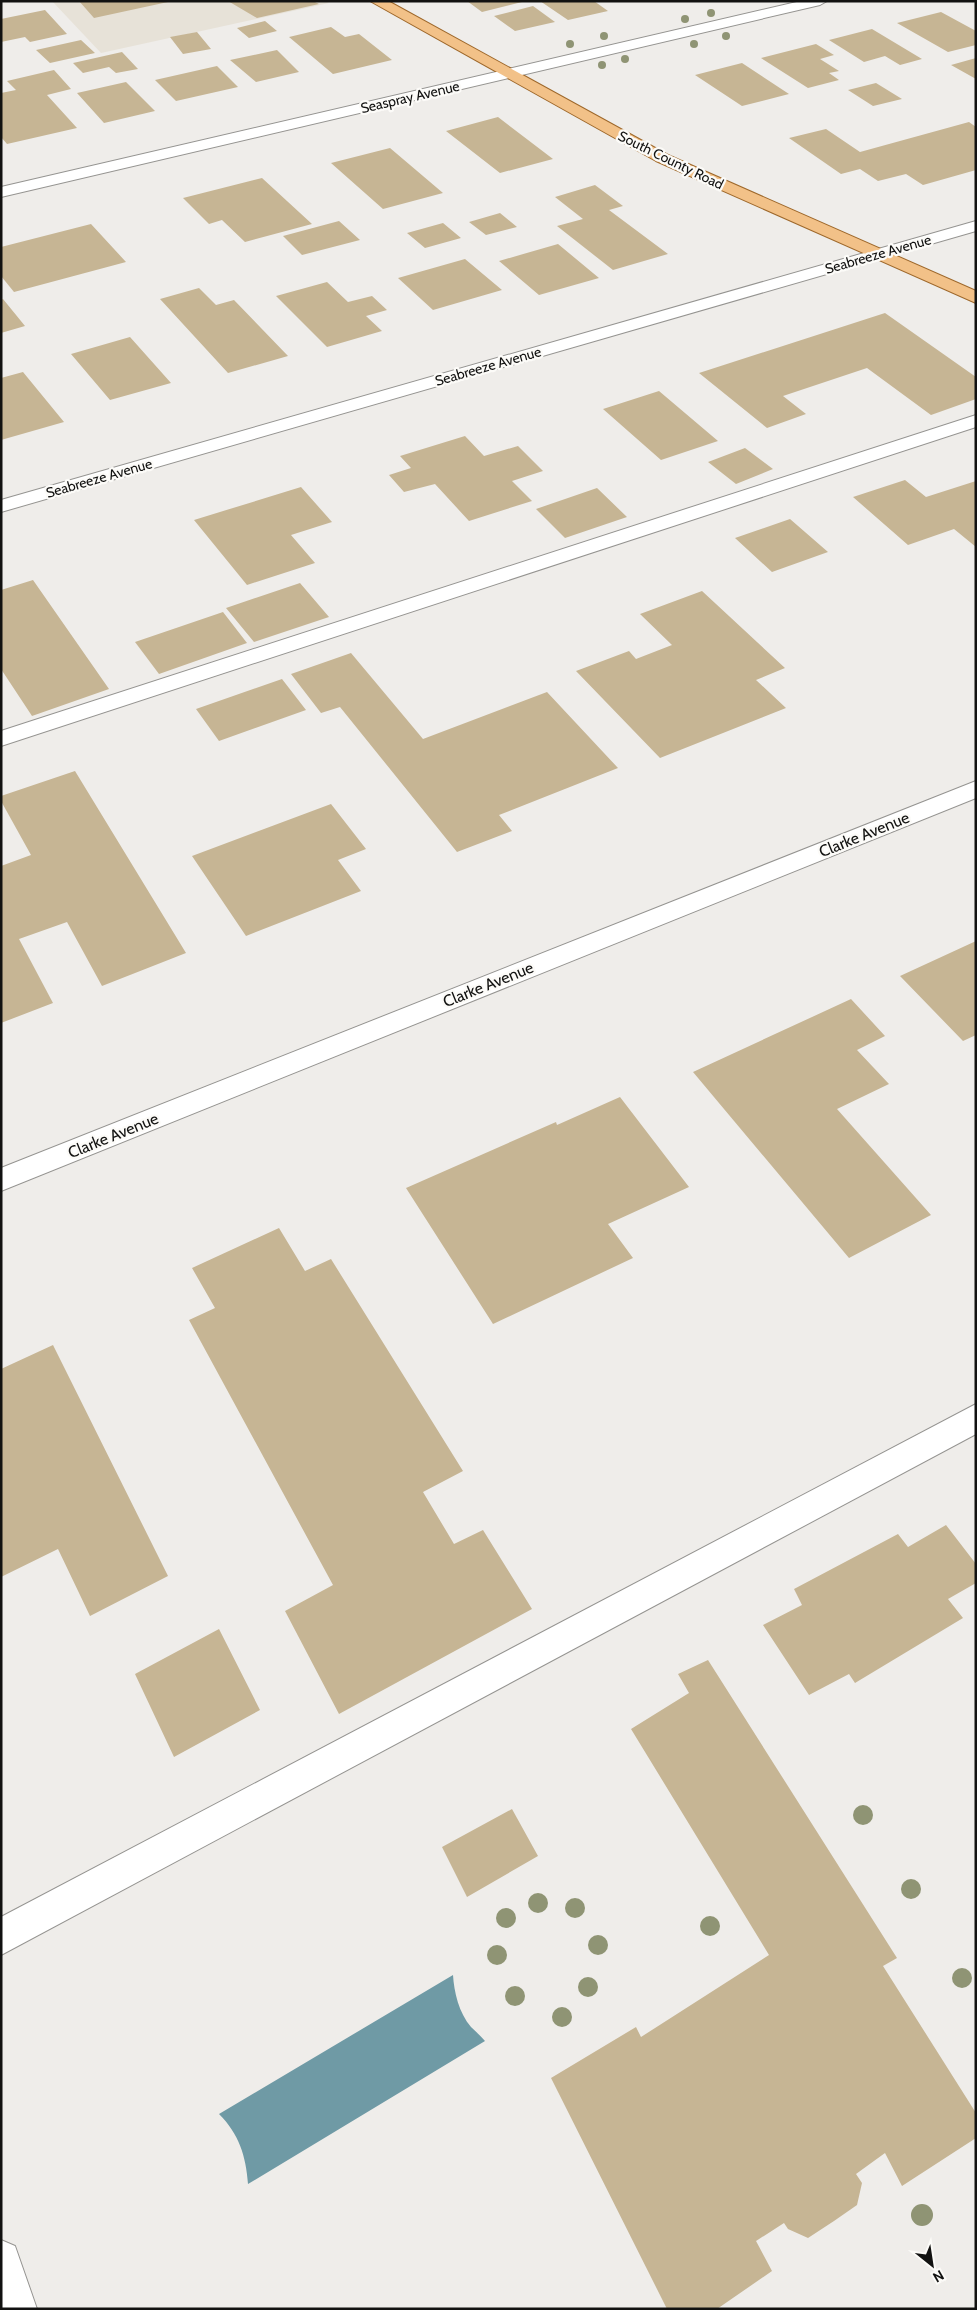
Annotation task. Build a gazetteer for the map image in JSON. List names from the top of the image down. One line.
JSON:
{"streets":{"main road":["South County Road"],"street":["Seaspray Avenue","Seabreeze Avenue","Clarke Avenue"]},"crossings":[["Seaspray Avenue","South County Road"],["South County Road","Seabreeze Avenue"]],"north":"bottom right"}
